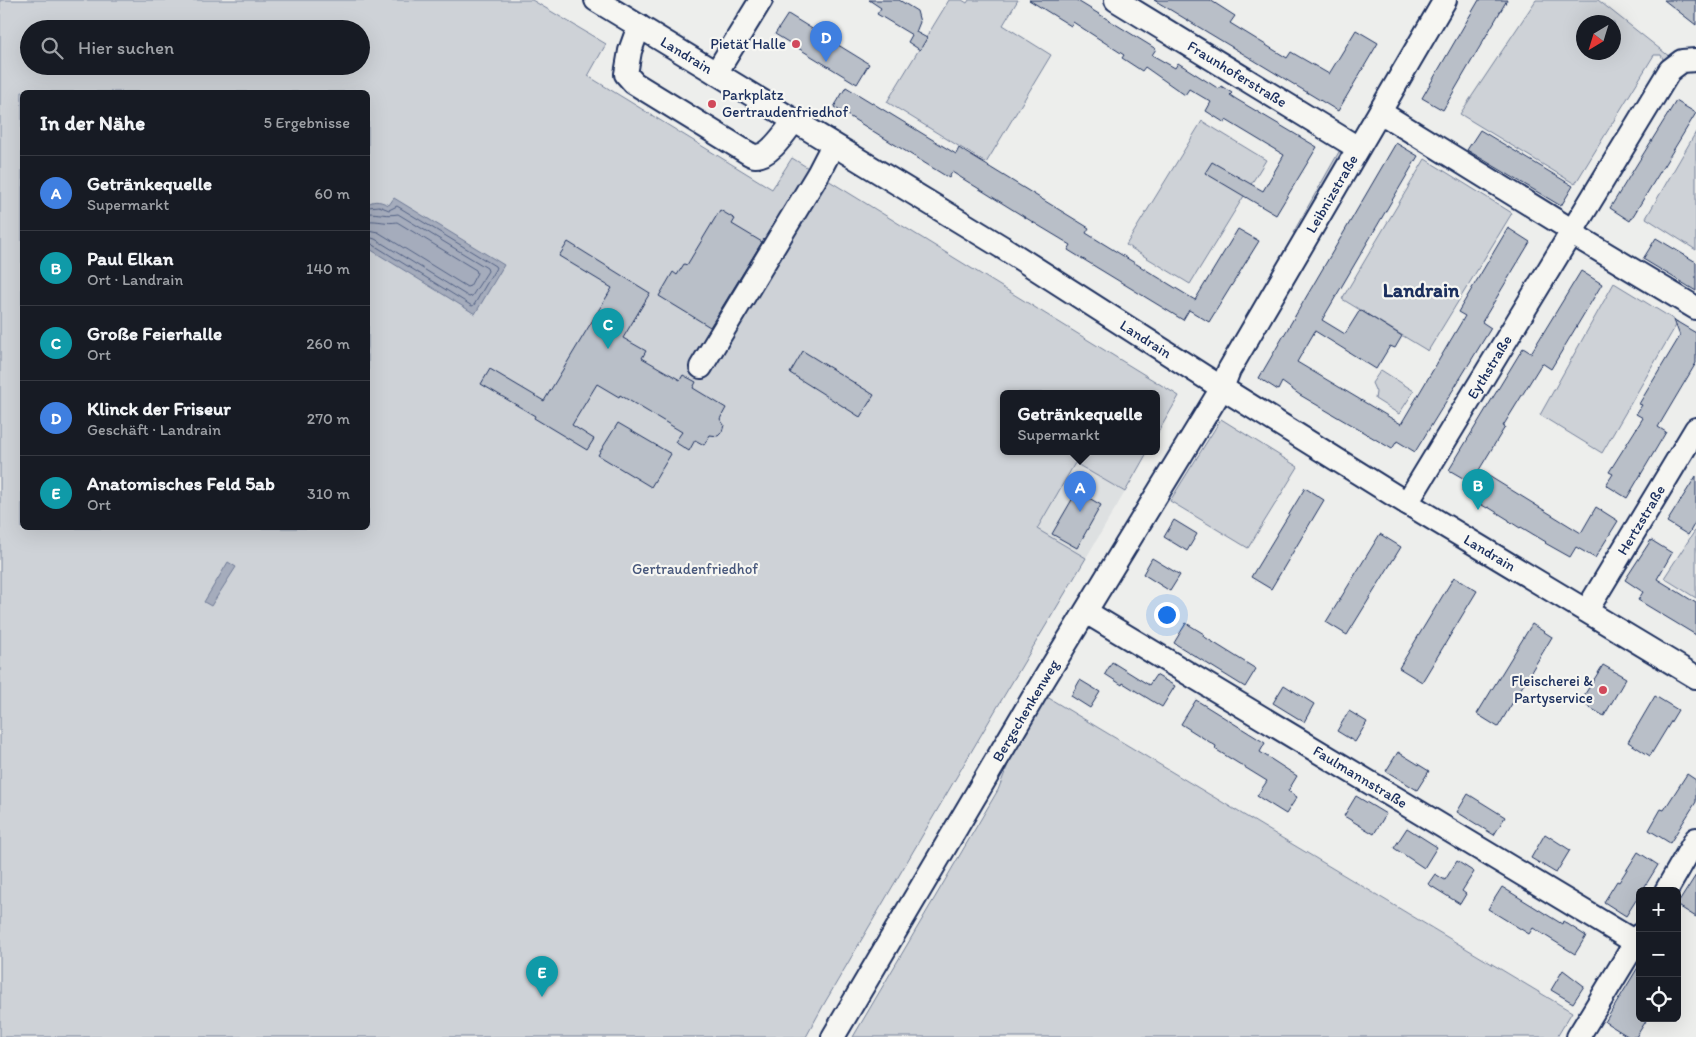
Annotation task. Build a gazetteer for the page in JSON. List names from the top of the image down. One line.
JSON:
{"streets":{"street":["Landrain","Fraunhoferstraße","Leibnizstraße","Eythstraße","Hertzstraße","Bergschenkenweg","Faulmannstraße"]},"crossings":[["Landrain","Leibnizstraße"],["Landrain","Eythstraße"],["Landrain","Hertzstraße"],["Landrain","Bergschenkenweg"],["Fraunhoferstraße","Leibnizstraße"],["Leibnizstraße","Bergschenkenweg"],["Bergschenkenweg","Faulmannstraße"]],"districts":["Landrain"],"parks":["Gertraudenfriedhof"],"places":["Pietät Halle","Parkplatz Gertraudenfriedhof","Fleischerei & Partyservice"],"north":"bottom left","page":{"search":"Hier suchen","pins":["D","C","B","A","E"],"heading":["In der Nähe","5 Ergebnisse"],"list":[{"mark":"A","name":"Getränkequelle","note":"Supermarkt","value":"60 m"},{"mark":"B","name":"Paul Elkan","note":"Ort · Landrain","value":"140 m"},{"mark":"C","name":"Große Feierhalle","note":"Ort","value":"260 m"},{"mark":"D","name":"Klinck der Friseur","note":"Geschäft · Landrain","value":"270 m"},{"mark":"E","name":"Anatomisches Feld 5ab","note":"Ort","value":"310 m"}],"popup":["Getränkequelle","Supermarkt"],"map_buttons":["+","−"]}}
